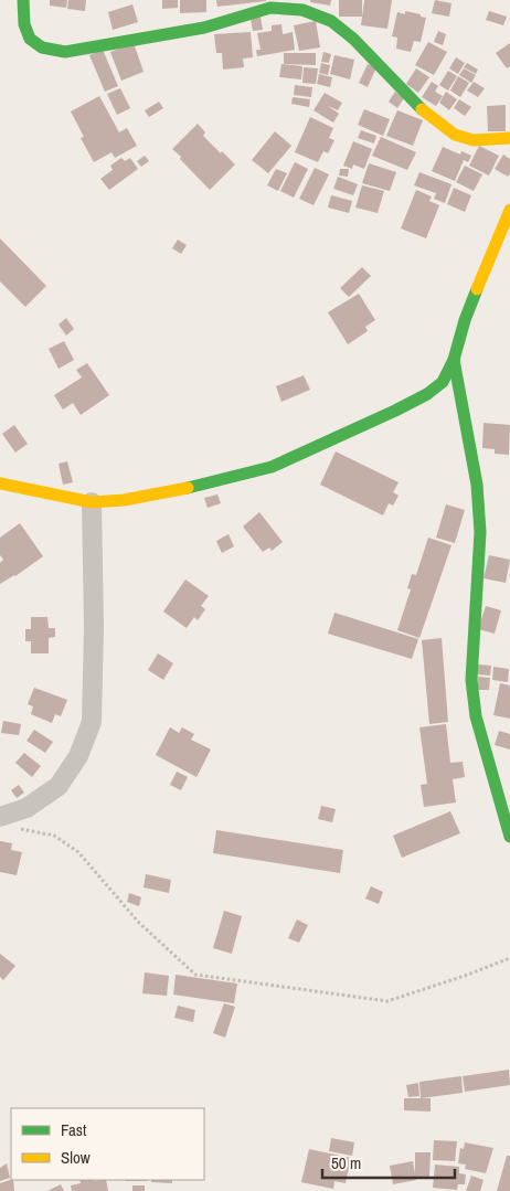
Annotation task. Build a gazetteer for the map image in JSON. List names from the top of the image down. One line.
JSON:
{"legend":["Fast","Slow"],"scale_bar":"50 m"}
